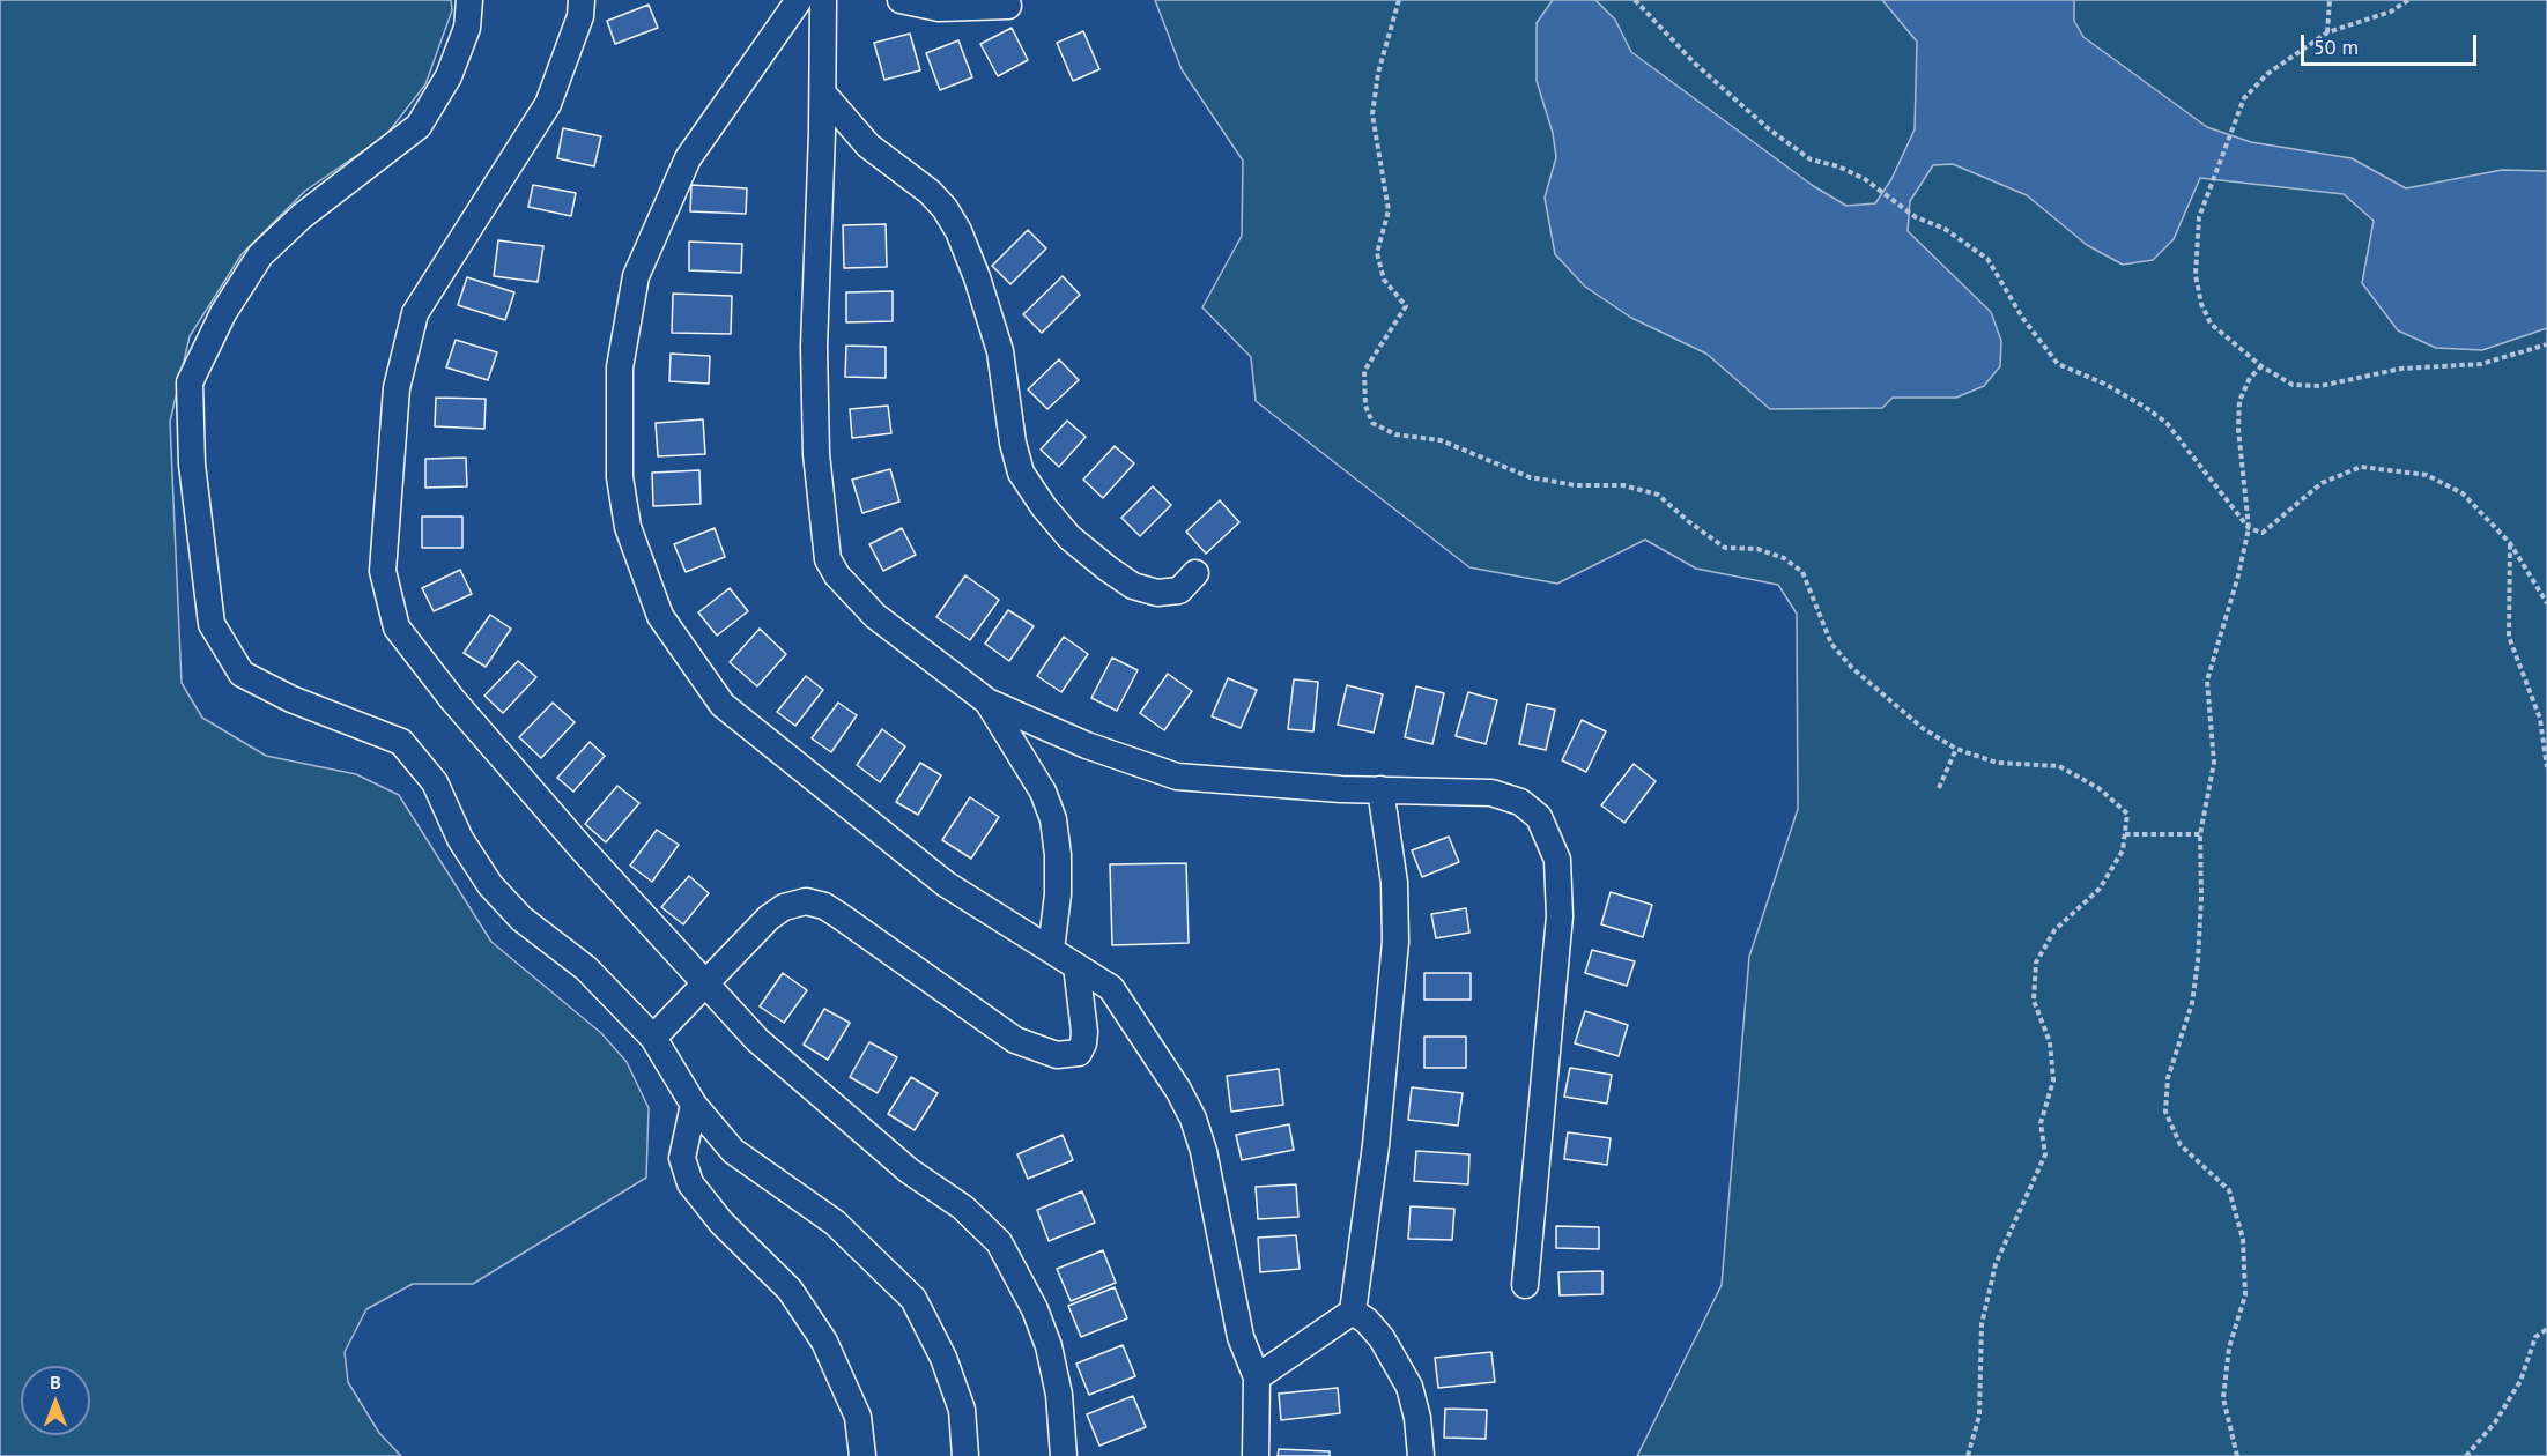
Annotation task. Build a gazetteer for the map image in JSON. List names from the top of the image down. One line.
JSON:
{"scale_bar":"50 m","north":"top"}
